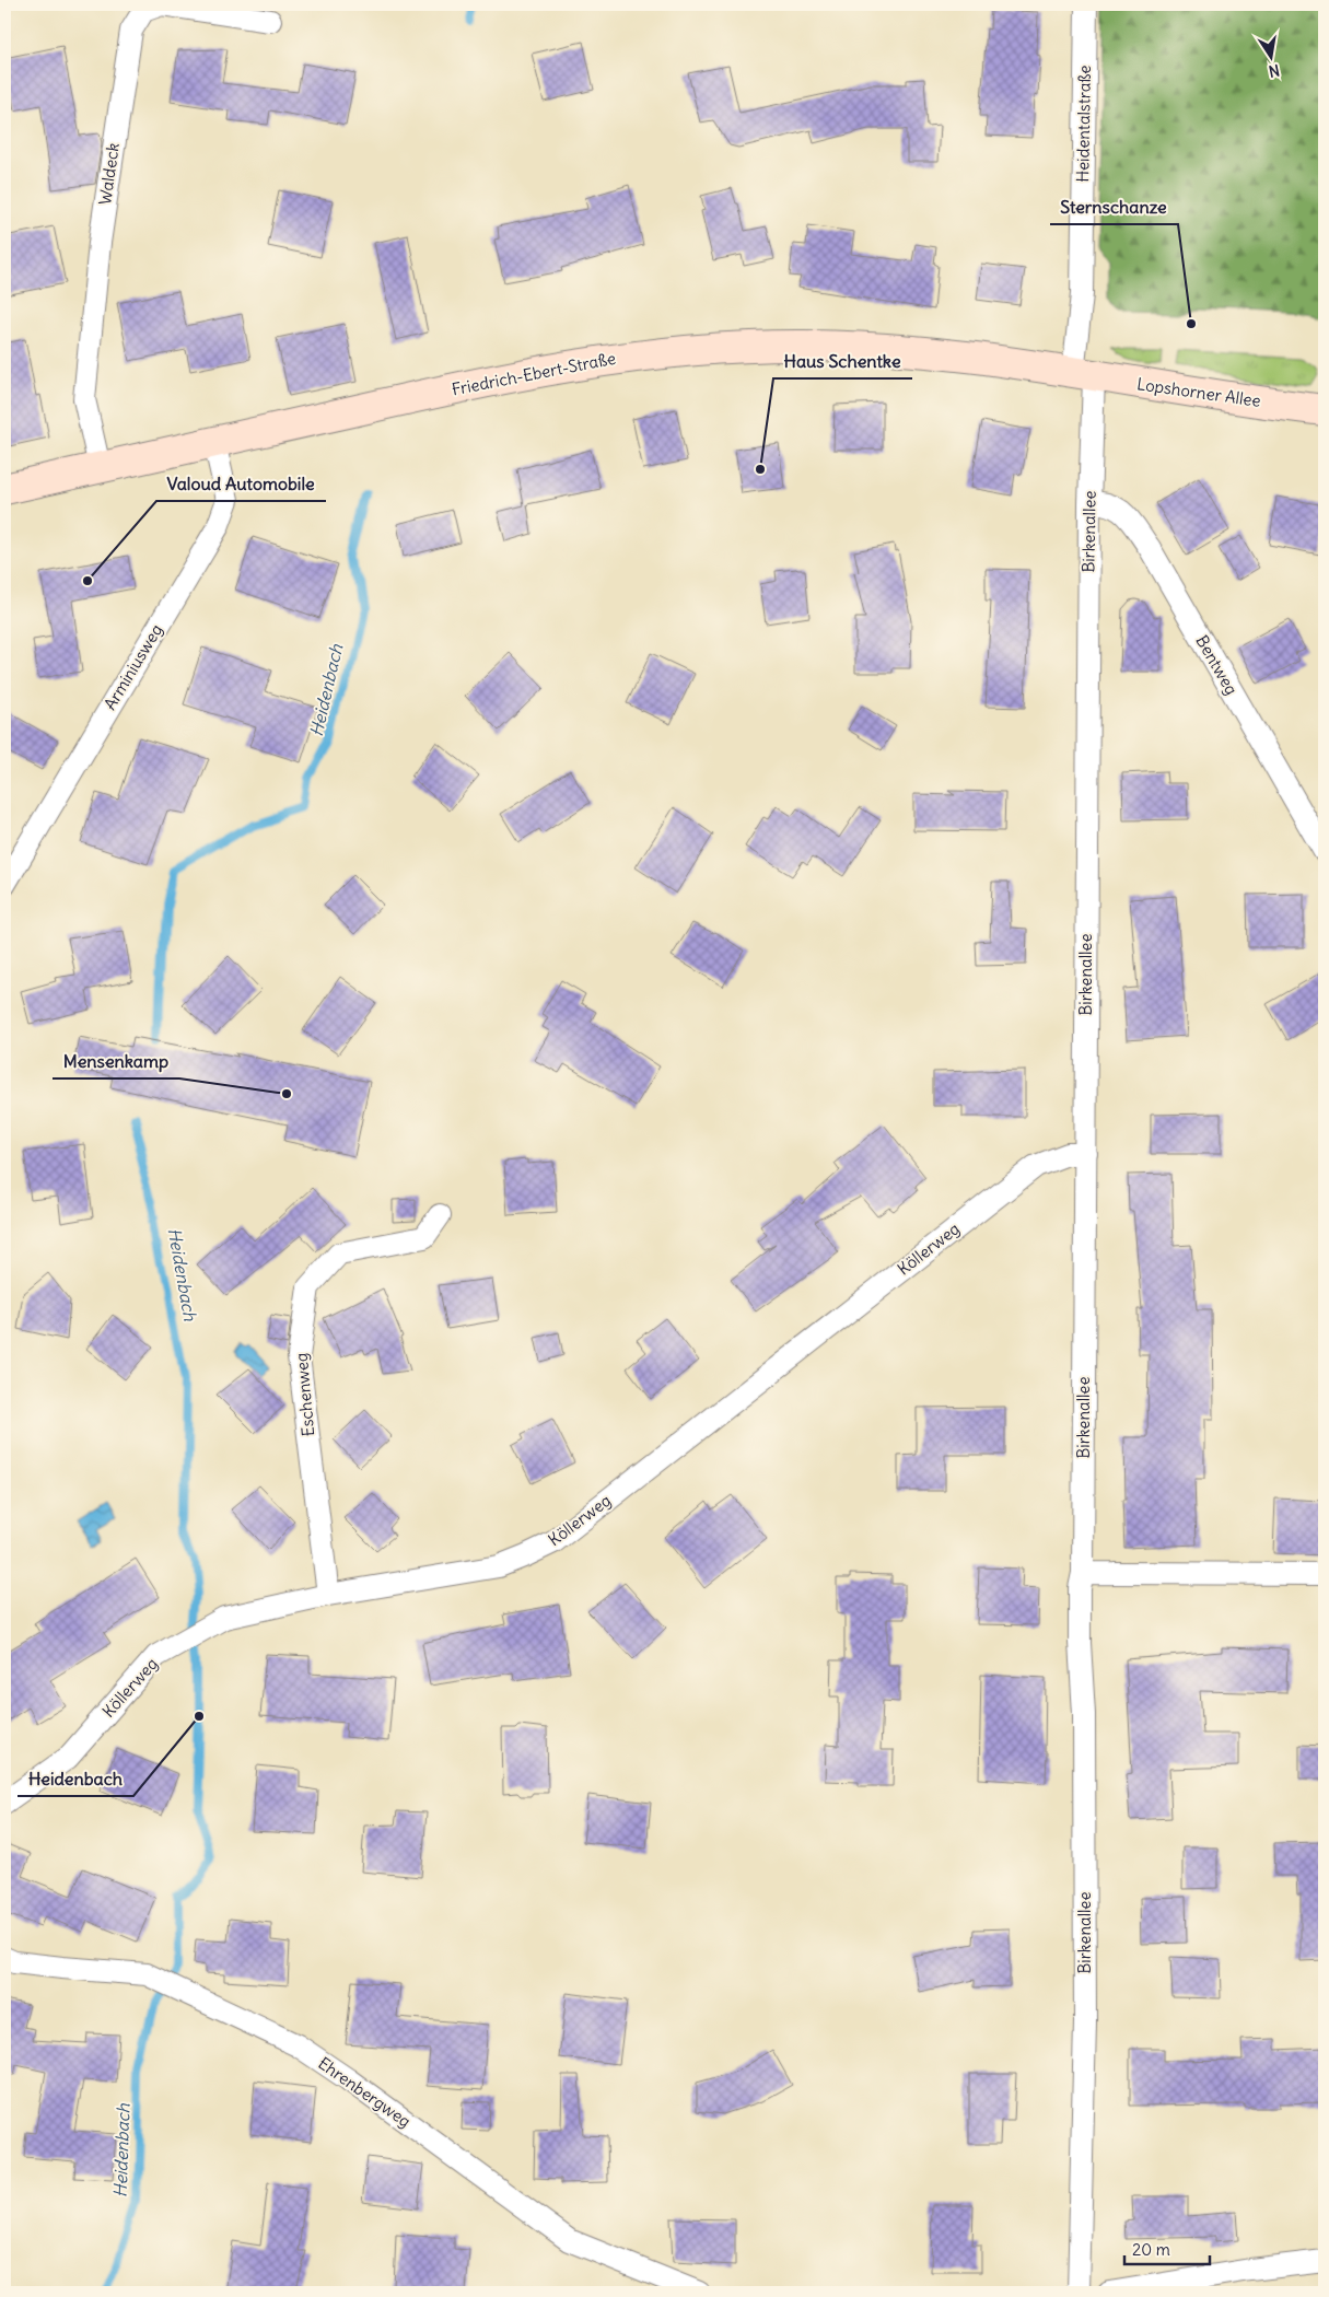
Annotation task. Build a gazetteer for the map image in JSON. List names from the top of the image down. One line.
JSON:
{"streets":{"main road":["Friedrich-Ebert-Straße","Lopshorner Allee"],"street":["Heidentalstraße","Waldeck","Birkenallee","Bentweg","Arminiusweg","Köllerweg","Eschenweg","Ehrenbergweg"]},"crossings":[["Heidentalstraße","Friedrich-Ebert-Straße"],["Heidentalstraße","Lopshorner Allee"],["Heidentalstraße","Birkenallee"],["Waldeck","Friedrich-Ebert-Straße"],["Friedrich-Ebert-Straße","Lopshorner Allee"],["Friedrich-Ebert-Straße","Birkenallee"],["Friedrich-Ebert-Straße","Arminiusweg"],["Lopshorner Allee","Birkenallee"],["Birkenallee","Bentweg"],["Birkenallee","Köllerweg"],["Köllerweg","Eschenweg"]],"water":["Heidenbach"],"places":["Sternschanze","Haus Schentke","Valoud Automobile","Mensenkamp","Heidenbach"],"scale_bar":"20 m","north":"bottom"}
